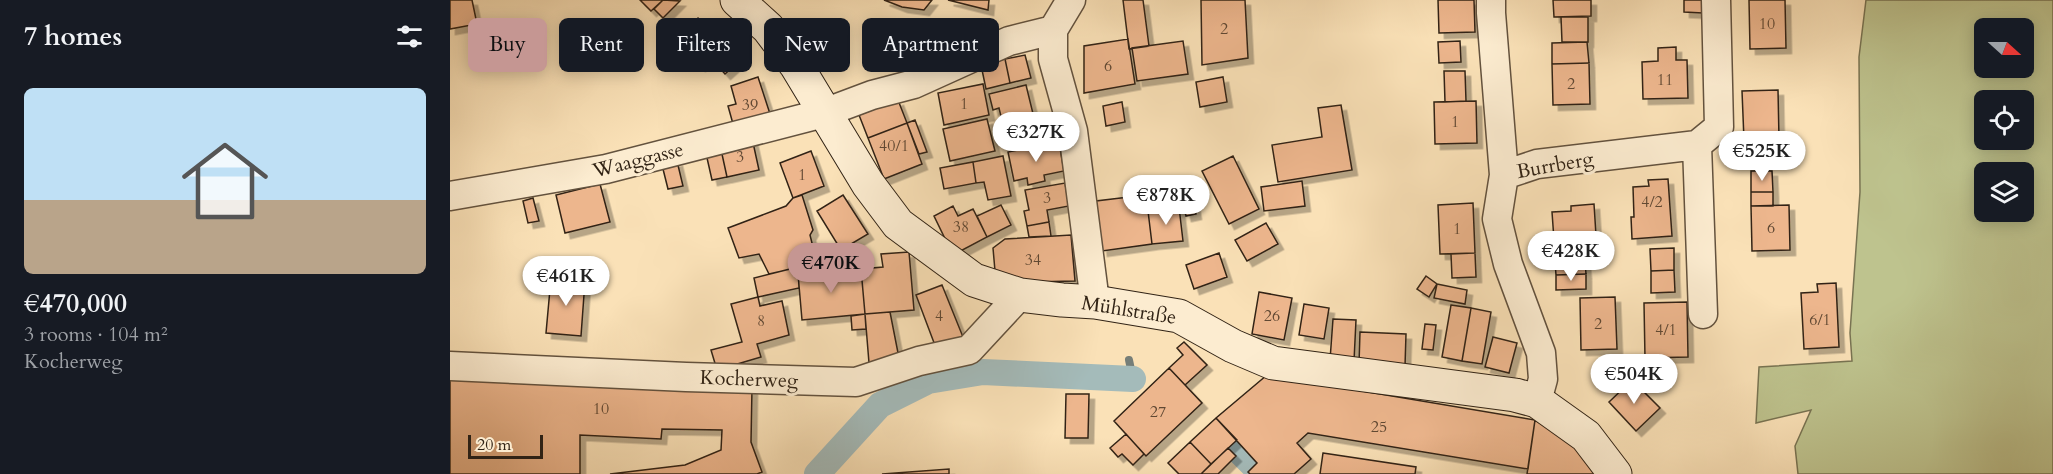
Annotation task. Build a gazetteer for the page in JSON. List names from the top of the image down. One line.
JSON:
{"streets":{"street":["Waaggasse","Burrberg","Mühlstraße","Kocherweg"]},"crossings":[["Waaggasse","Mühlstraße"],["Burrberg","Mühlstraße"],["Mühlstraße","Kocherweg"]],"house_numbers":["10","2","6","11","2","1","39","1","40/1","3","1","3","4/2","38","6","1","34","4","26","6/1","8","2","4/1","10","27","25"],"scale_bar":"20 m","north":"right","page":{"heading":"7 homes","chip":["Buy","Rent","Filters","New","Apartment"],"list":[{"name":"€470,000","note":"3 rooms · 104 m² · Kocherweg"}],"price":["€327K","€525K","€878K","€428K","€470K","€461K","€504K"],"scale":"20 m"}}
